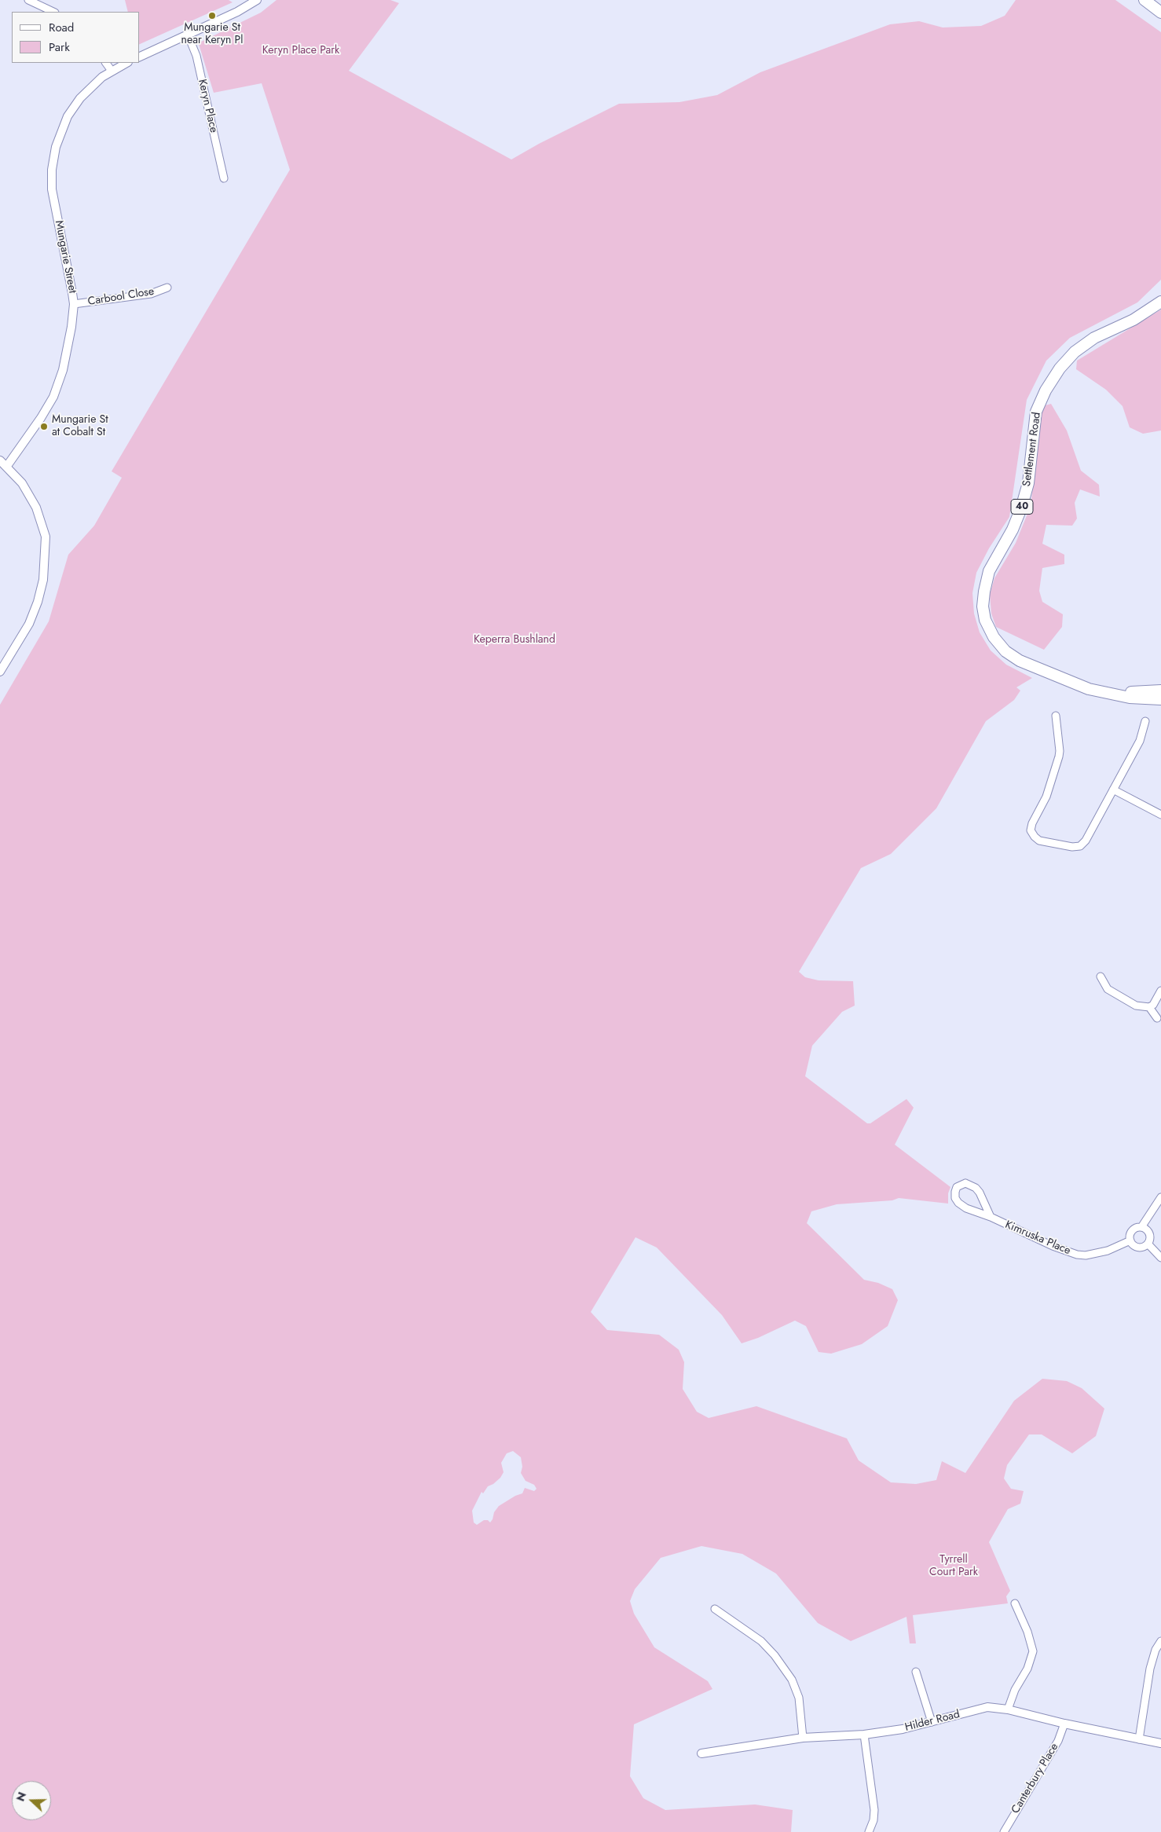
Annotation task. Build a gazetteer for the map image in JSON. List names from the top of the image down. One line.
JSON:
{"streets":{"main road":["Settlement Road","40"],"street":["Keryn Place","Mungarie Street","Carbool Close","Kimruska Place","Hilder Road","Canterbury Place"]},"crossings":[["Mungarie Street","Carbool Close"],["Hilder Road","Canterbury Place"]],"parks":["Keryn Place Park","Keperra Bushland","Tyrrell Court Park"],"places":["Mungarie St near Keryn Pl","Mungarie St at Cobalt St"],"legend":["Road","Park"],"north":"left"}
